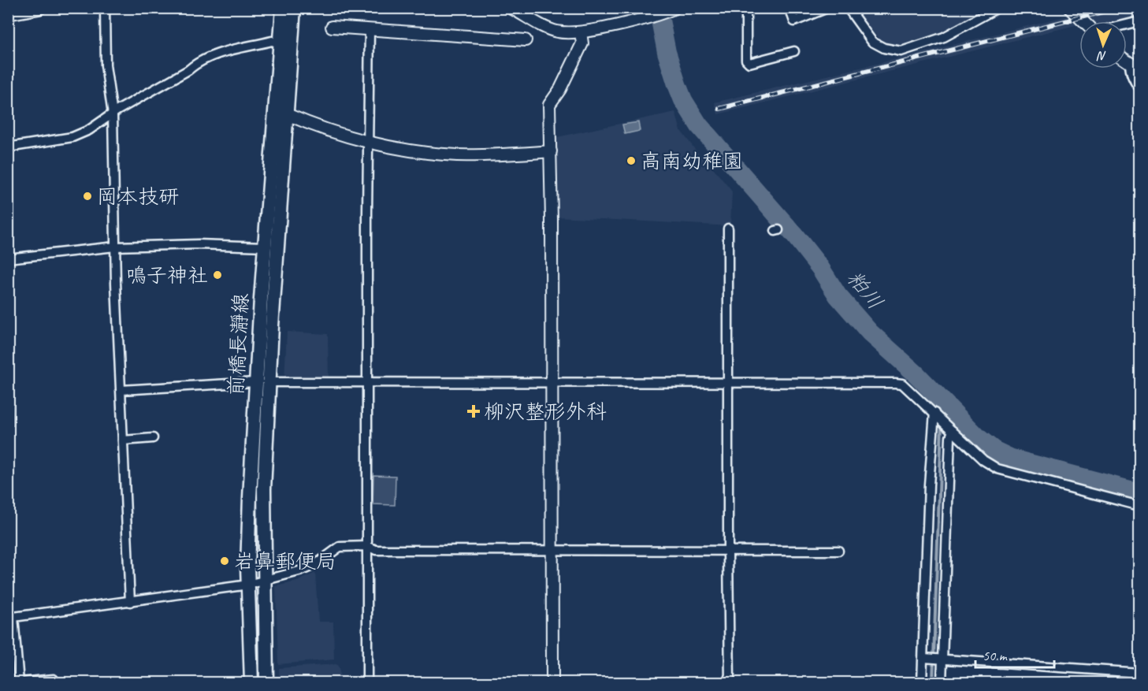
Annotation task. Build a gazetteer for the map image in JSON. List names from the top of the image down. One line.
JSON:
{"streets":{"main road":["前橋長瀞線"]},"water":["粕川"],"places":{"other":["高南幼稚園","岡本技研","鳴子神社","岩鼻郵便局"],"health":["柳沢整形外科"]},"scale_bar":"50 m","north":"bottom"}
